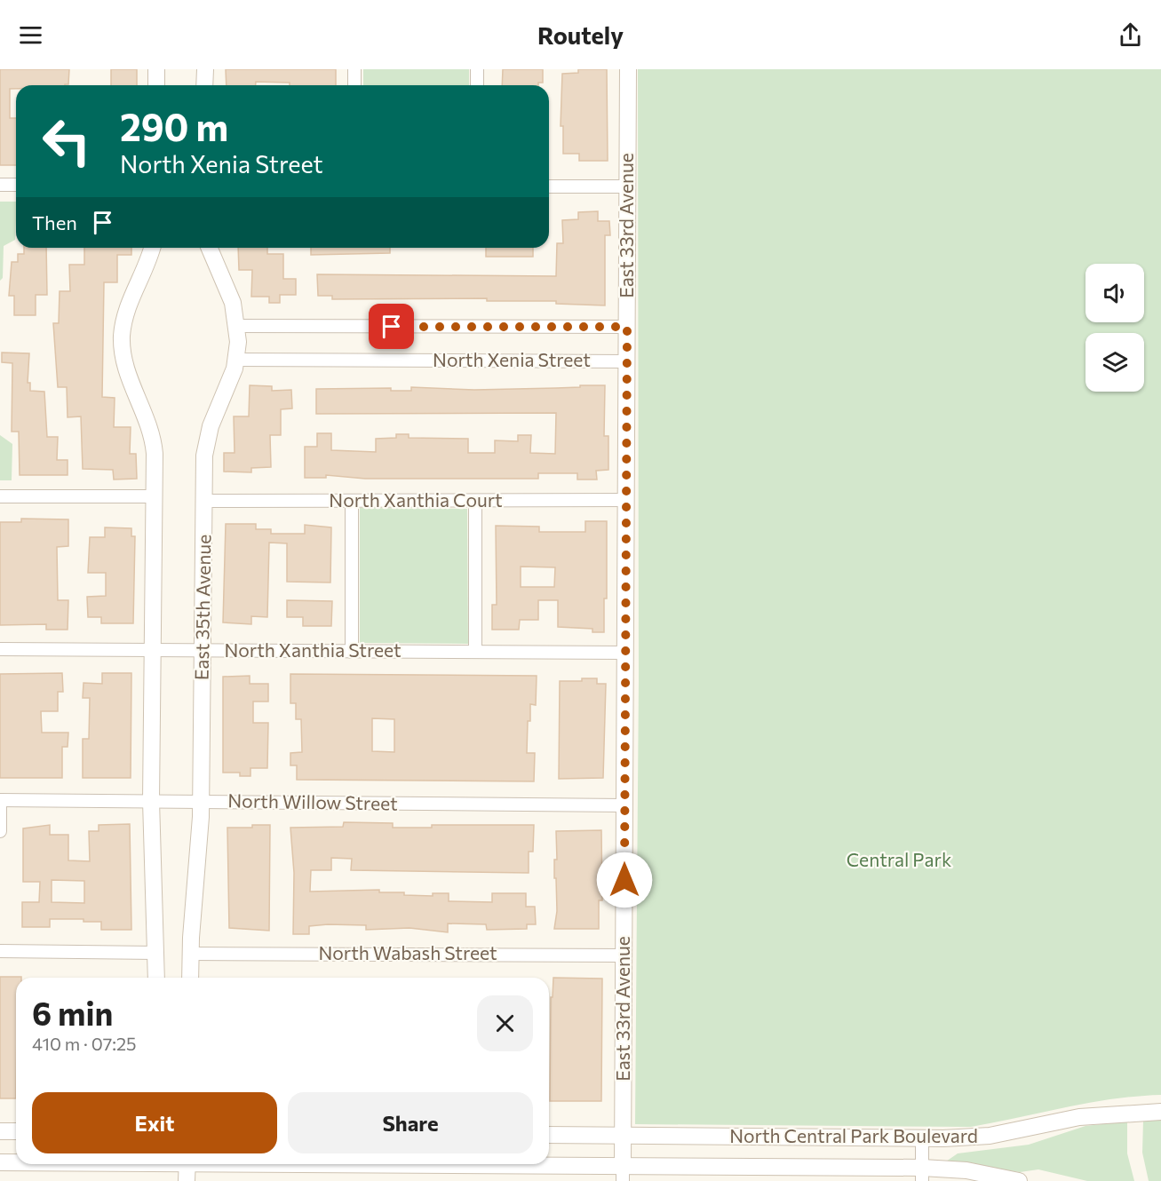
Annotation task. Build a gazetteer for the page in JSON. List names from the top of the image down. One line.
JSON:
{"streets":{"street":["East 33rd Avenue","North Xenia Street","North Xanthia Court","East 35th Avenue","North Xanthia Street","North Willow Street","North Wabash Street","North Central Park Boulevard"]},"crossings":[["East 33rd Avenue","North Xenia Street"],["East 33rd Avenue","North Xanthia Court"],["East 33rd Avenue","North Xanthia Street"],["East 33rd Avenue","North Willow Street"],["East 33rd Avenue","North Wabash Street"],["East 33rd Avenue","North Central Park Boulevard"],["North Xenia Street","East 35th Avenue"],["North Xanthia Court","East 35th Avenue"],["East 35th Avenue","North Xanthia Street"],["East 35th Avenue","North Willow Street"],["East 35th Avenue","North Wabash Street"]],"parks":["Central Park"],"page":{"header":"Routely","turn":["290 m","North Xenia Street"],"then":"Then","heading":["6 min","410 m · 07:25"],"buttons":["Exit","Share"]}}
